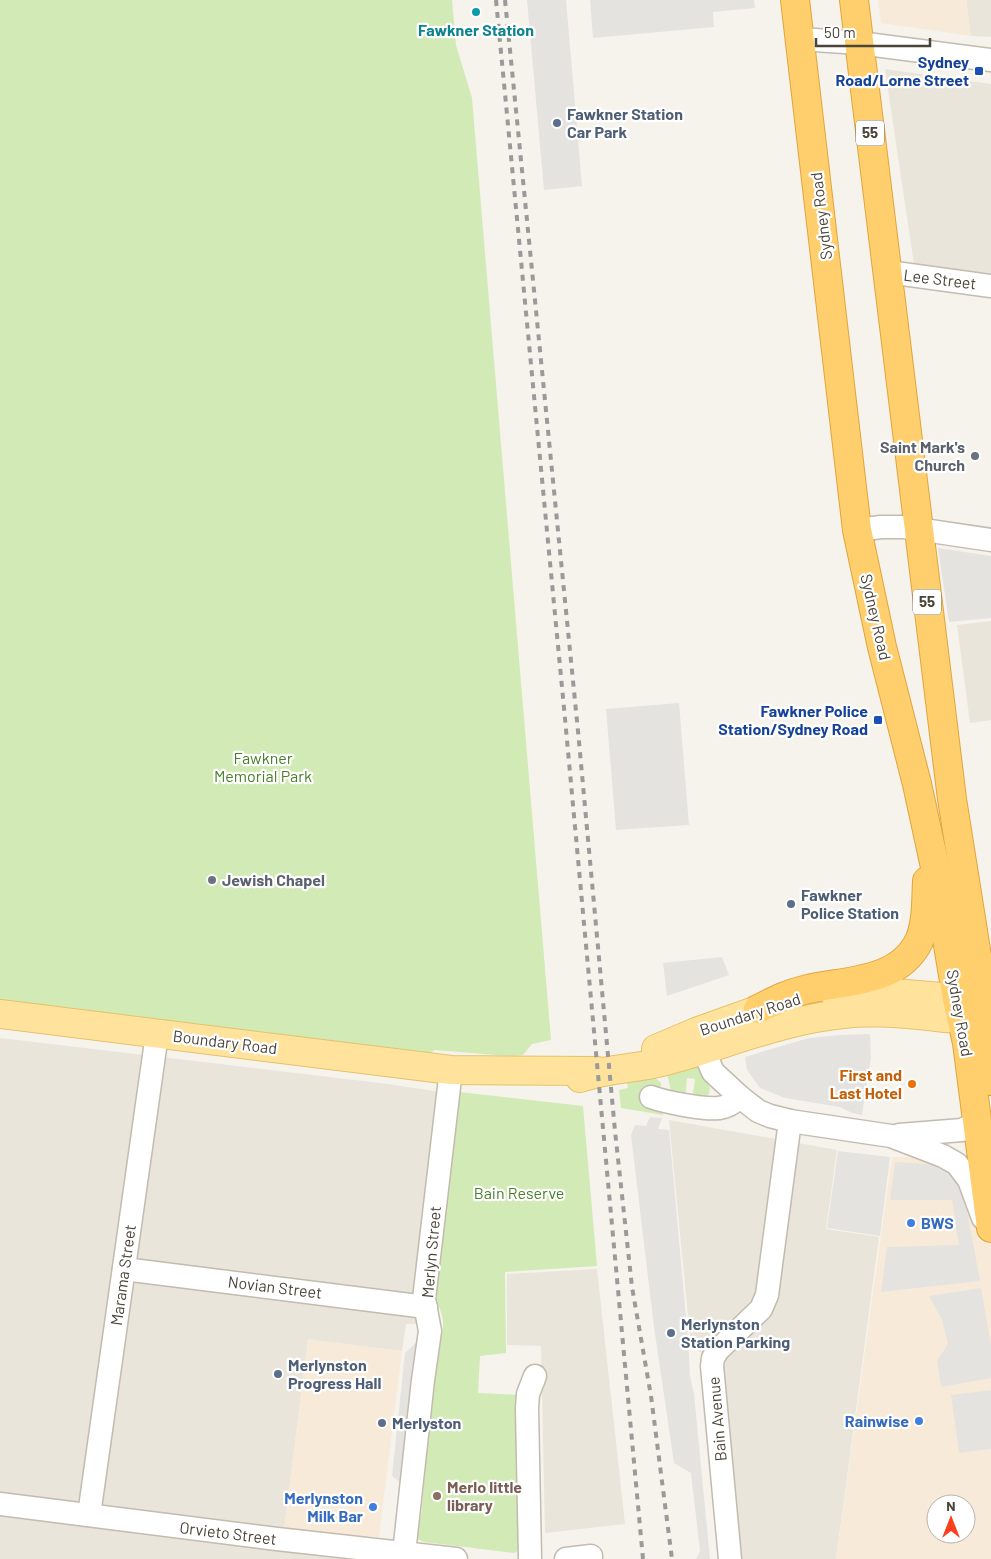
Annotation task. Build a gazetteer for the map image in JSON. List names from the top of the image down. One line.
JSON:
{"streets":{"highway":["55","Sydney Road"],"main road":["Boundary Road"],"street":["Lee Street","Merlyn Street","Marama Street","Novian Street","Bain Avenue","Orvieto Street"]},"crossings":[["Sydney Road","Lee Street"],["Sydney Road","Boundary Road"],["Boundary Road","Merlyn Street"],["Boundary Road","Marama Street"],["Merlyn Street","Novian Street"],["Merlyn Street","Orvieto Street"],["Marama Street","Novian Street"],["Marama Street","Orvieto Street"]],"parks":["Fawkner Memorial Park","Bain Reserve"],"places":{"other":["Fawkner Station","Fawkner Station Car Park","Saint Mark's Church","Jewish Chapel","Fawkner Police Station","First and Last Hotel","BWS","Merlynston Station Parking","Merlynston Progress Hall","Rainwise","Merlyston","Merlo little library","Merlynston Milk Bar"],"transit":["Sydney Road/Lorne Street","Fawkner Police Station/Sydney Road"]},"scale_bar":"50 m","north":"top"}
